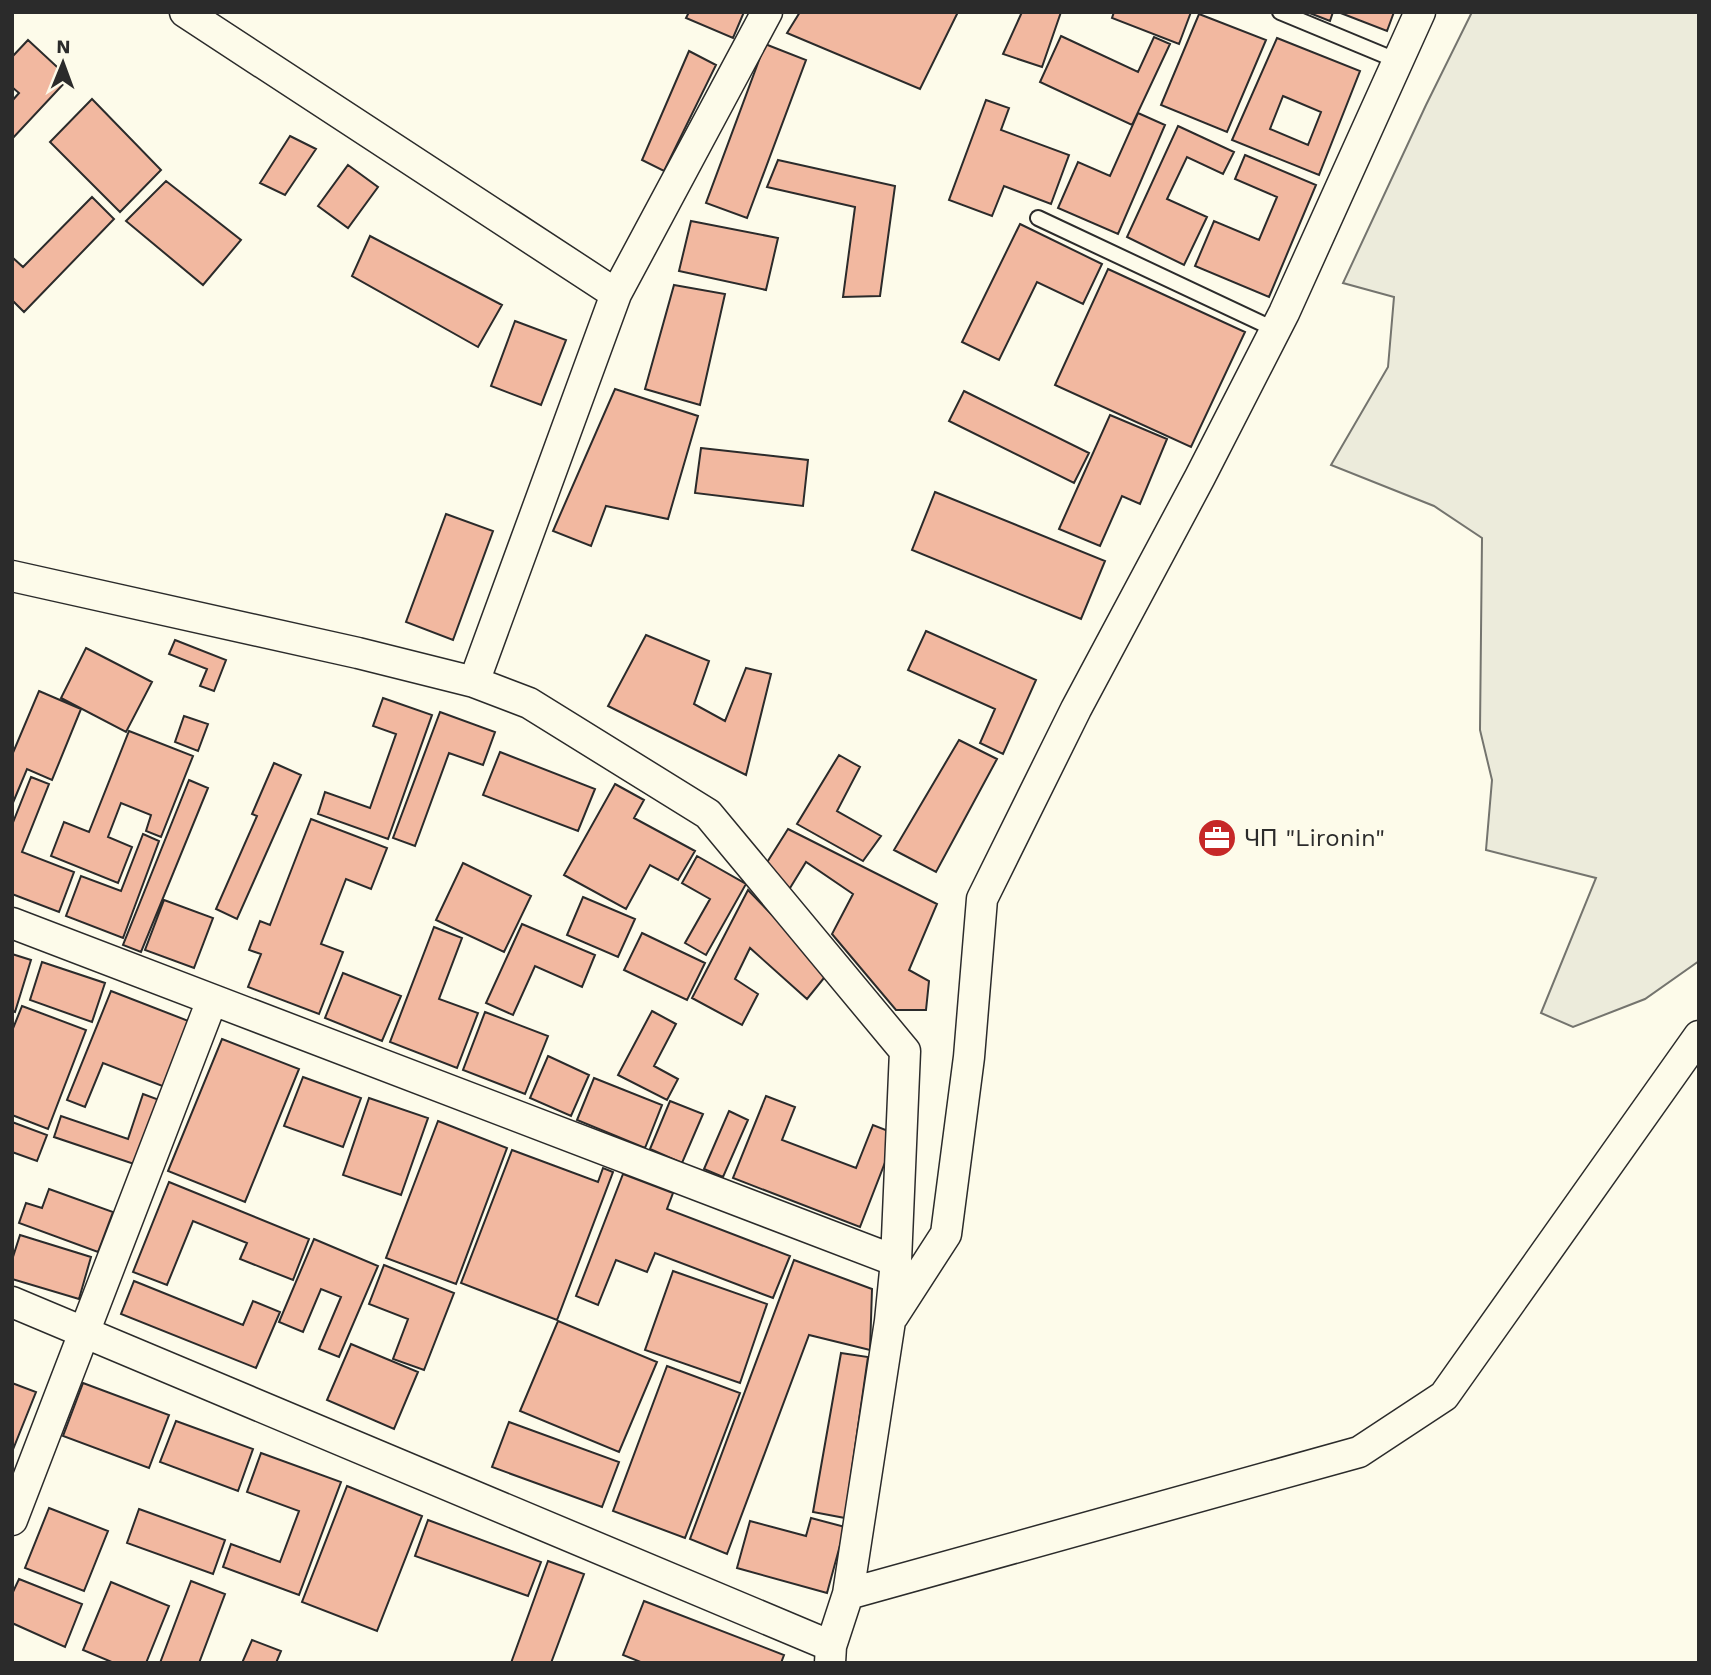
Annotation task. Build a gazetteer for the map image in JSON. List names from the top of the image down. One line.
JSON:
{"places":{"office":["ЧП \"Lironin\""]},"north":"top"}
